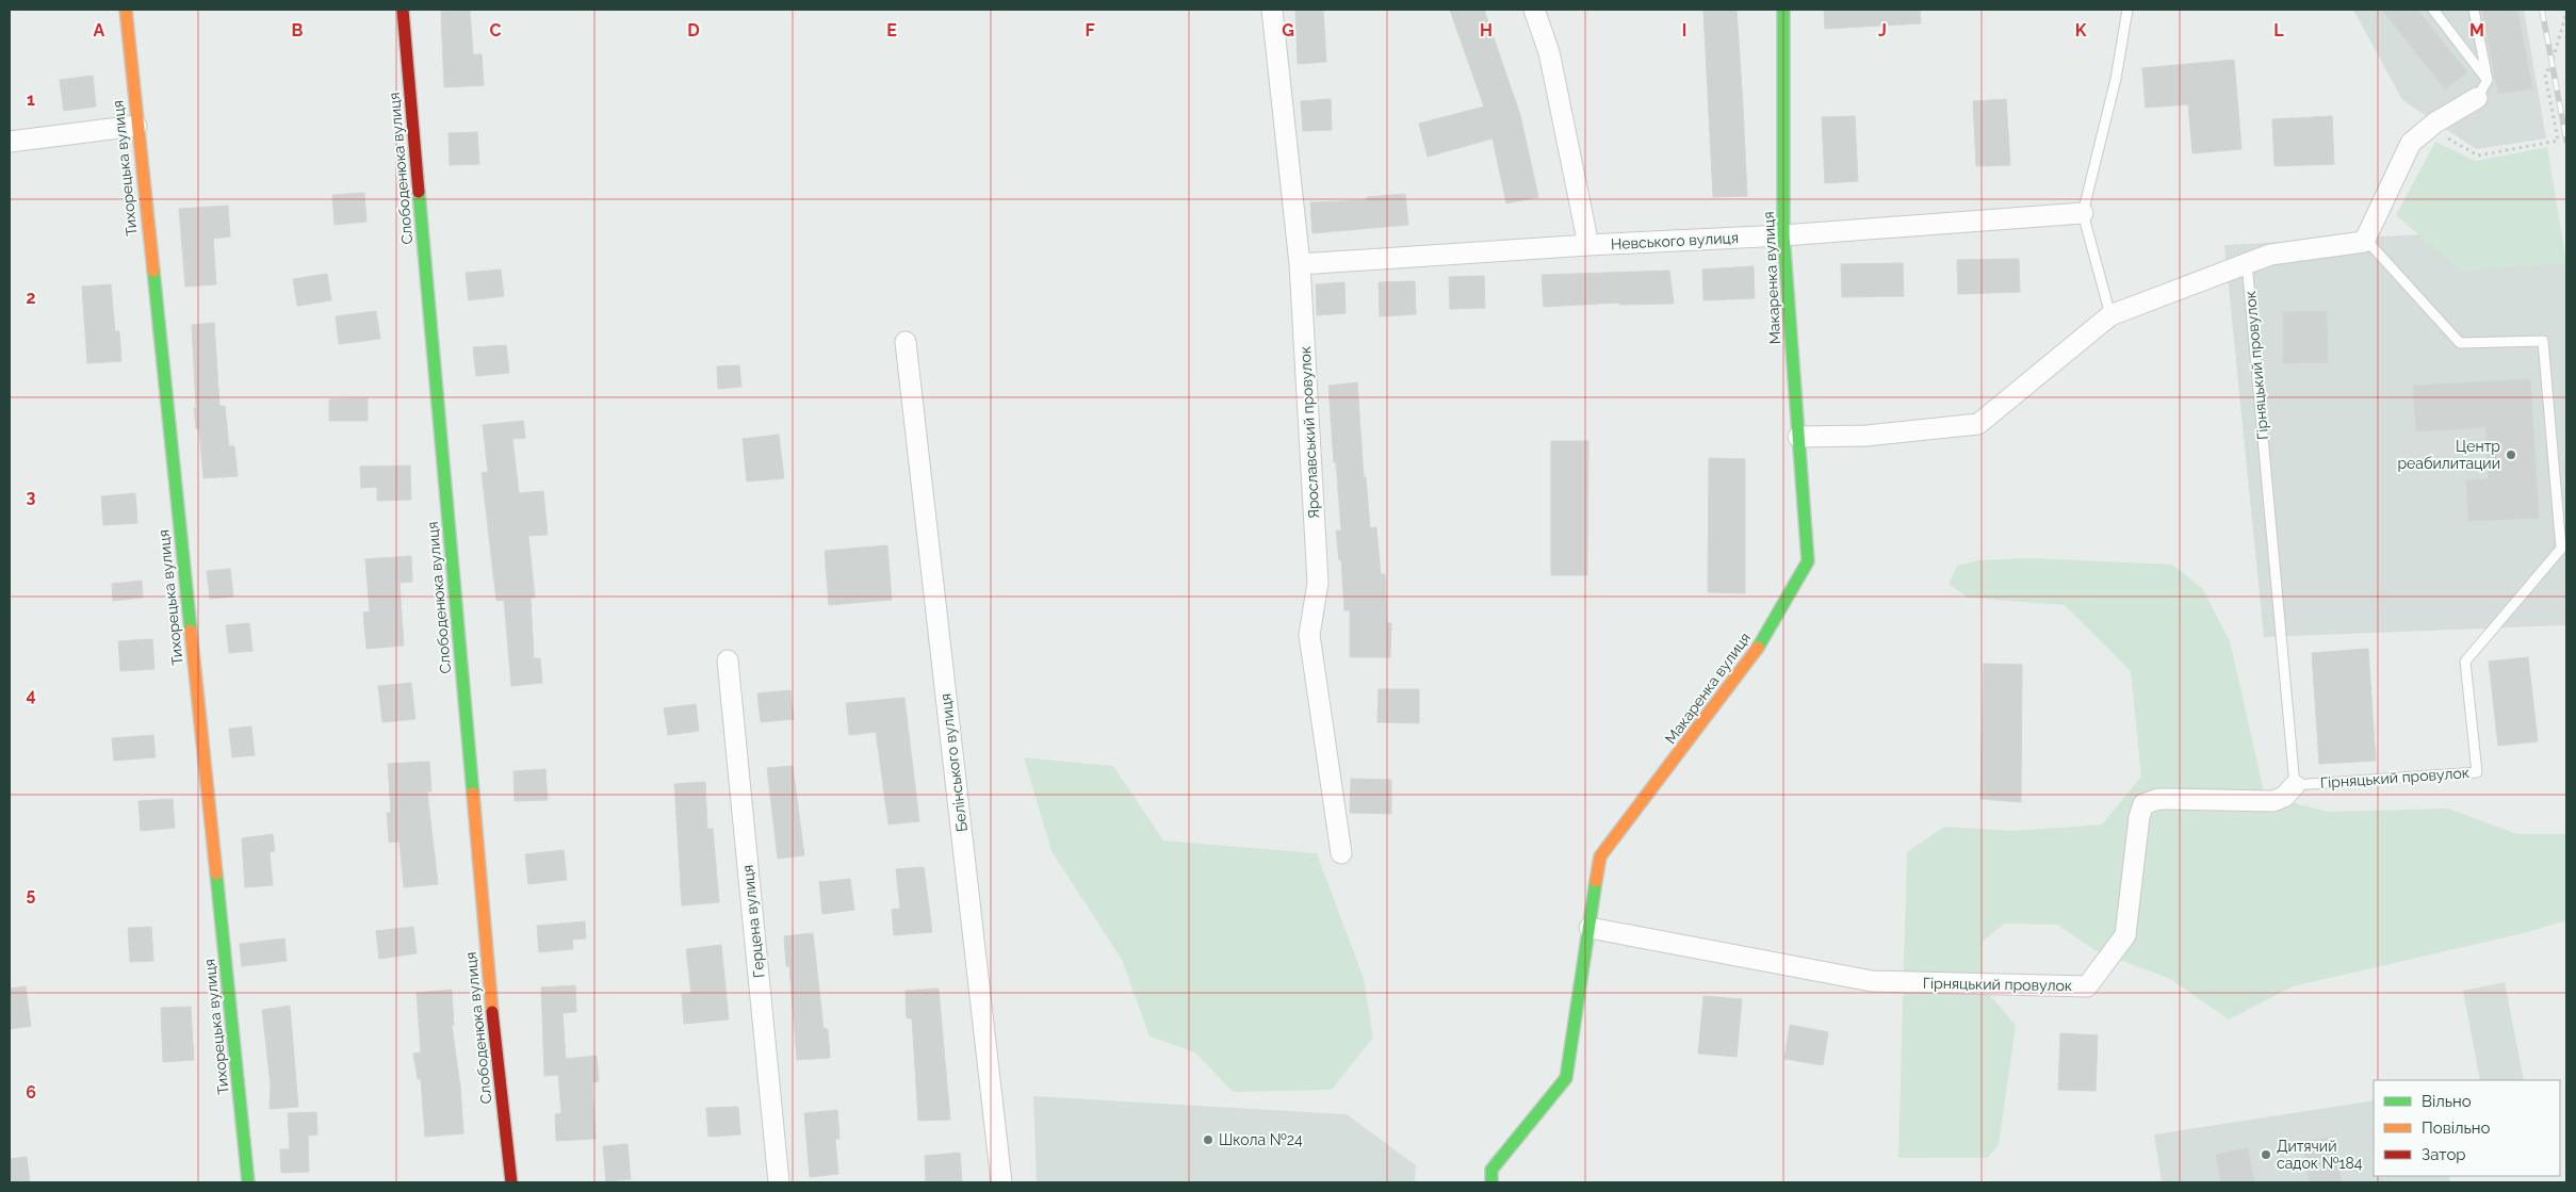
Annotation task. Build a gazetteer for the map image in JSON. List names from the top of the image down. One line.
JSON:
{"streets":{"street":["Тихорецька вулиця","Слободенюка вулиця","Невського вулиця","Макаренка вулиця","Гірняцький провулок","Ярославський провулок","Белінського вулиця","Герцена вулиця"]},"crossings":[["Невського вулиця","Макаренка вулиця"],["Невського вулиця","Ярославський провулок"],["Макаренка вулиця","Гірняцький провулок"]],"places":["Центр реабилитации","Школа №24","Дитячий садок №184"],"legend":["Вільно","Повільно","Затор"],"grid":{"columns":["A","B","C","D","E","F","G","H","I","J","K","L","M"],"rows":["1","2","3","4","5","6"]}}
